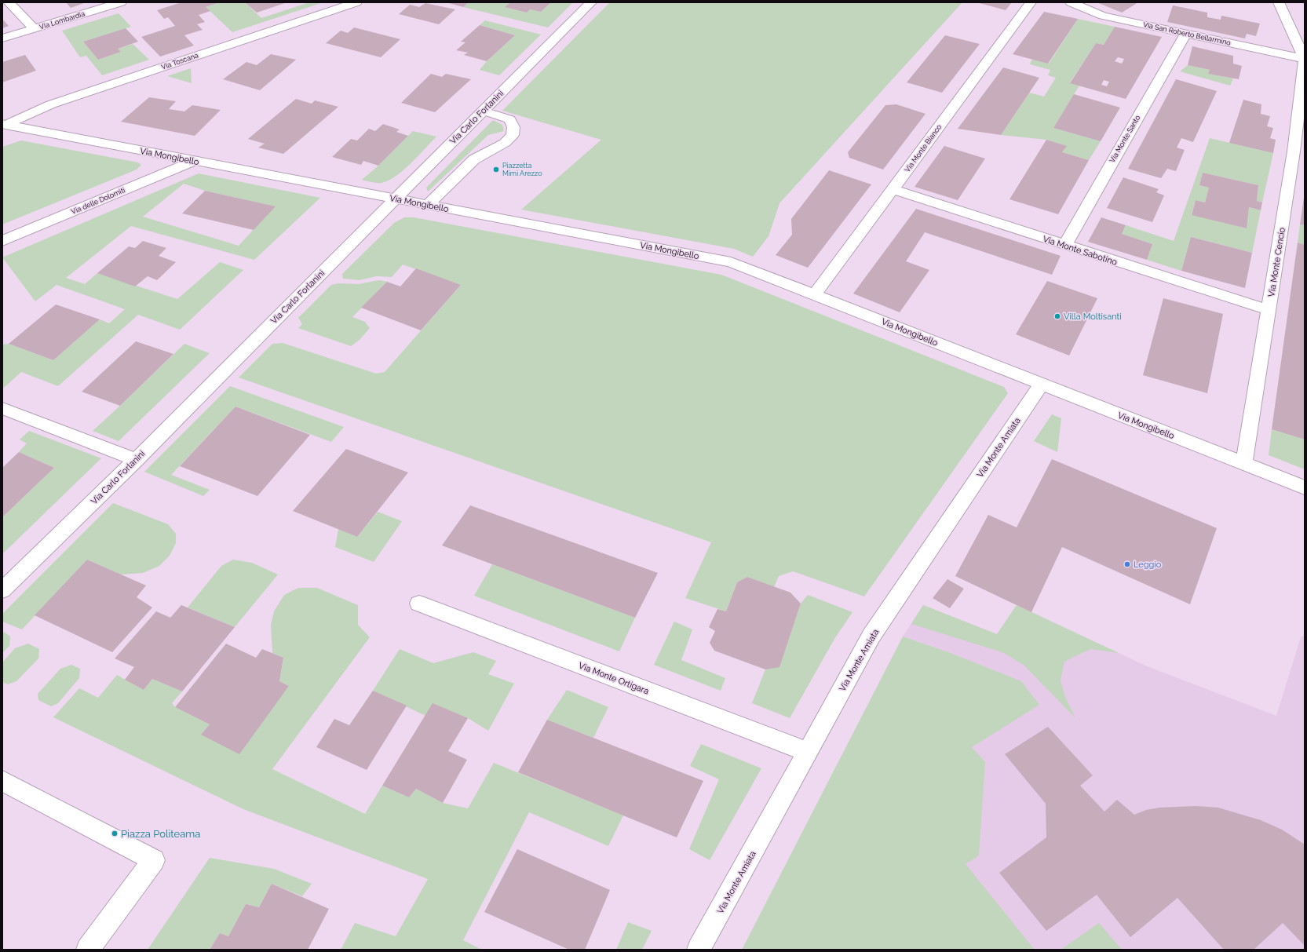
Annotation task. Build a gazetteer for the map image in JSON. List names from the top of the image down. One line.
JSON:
{"streets":{"street":["Via Lombardia","Via San Roberto Bellarmino","Via Toscana","Via Carlo Forlanini","Via Monte Santo","Via Monte Bianco","Via Mongibello","Via delle Dolomiti","Via Monte Sabotino","Via Monte Cencio","Via Monte Amiata","Via Monte Ortigara"]},"crossings":[["Via San Roberto Bellarmino","Via Monte Santo"],["Via San Roberto Bellarmino","Via Monte Cencio"],["Via Toscana","Via Mongibello"],["Via Carlo Forlanini","Via Mongibello"],["Via Monte Santo","Via Monte Sabotino"],["Via Monte Bianco","Via Mongibello"],["Via Monte Bianco","Via Monte Sabotino"],["Via Mongibello","Via delle Dolomiti"],["Via Mongibello","Via Monte Cencio"],["Via Mongibello","Via Monte Amiata"],["Via Monte Sabotino","Via Monte Cencio"],["Via Monte Amiata","Via Monte Ortigara"]],"places":["Piazzetta Mimì Arezzo","Villa Moltisanti","Leggio","Piazza Politeama"]}
